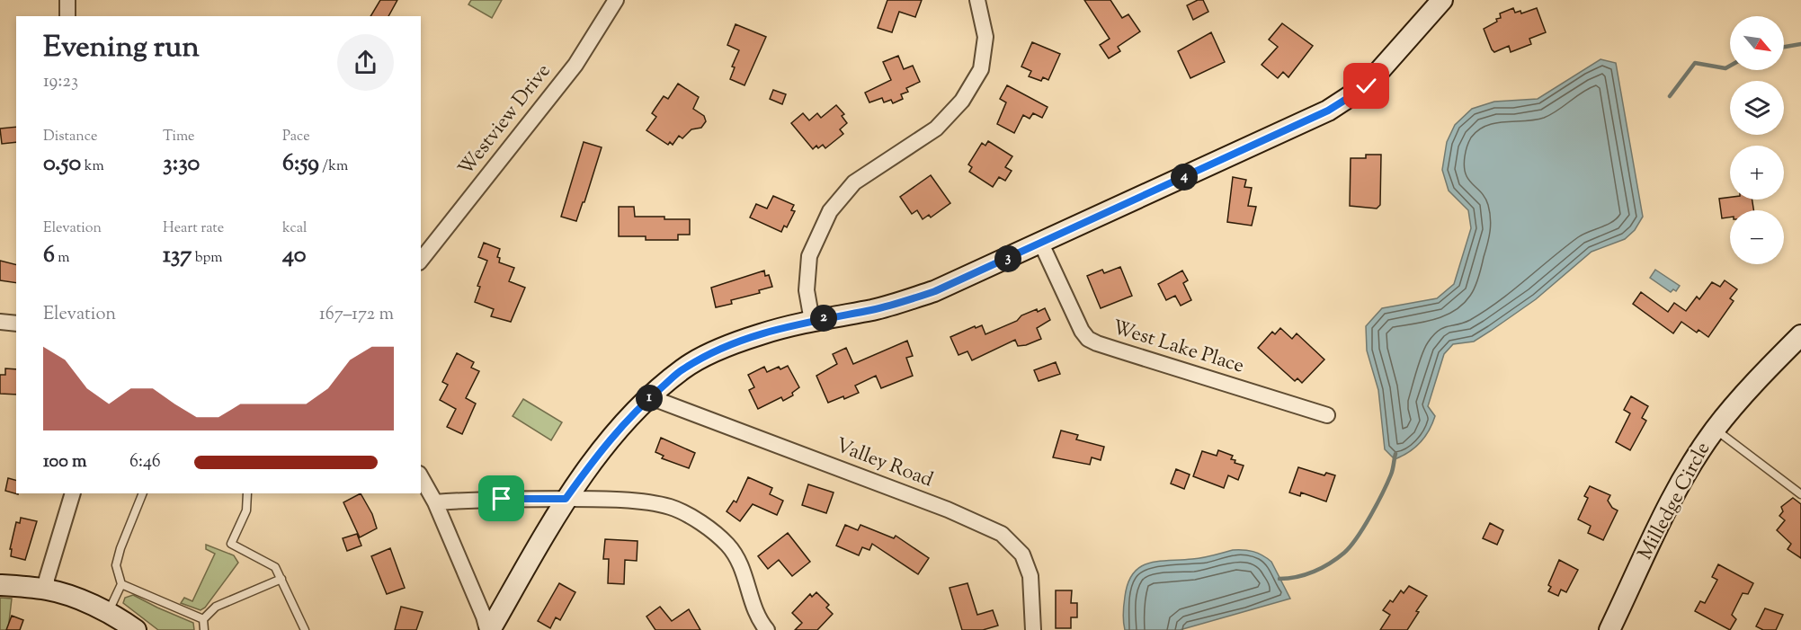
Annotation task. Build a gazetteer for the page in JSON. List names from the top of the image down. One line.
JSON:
{"streets":{"main road":["Milledge Circle"],"street":["Westview Drive","West Lake Place","Valley Road"]},"north":"bottom right","page":{"map_buttons":["+","−"],"heading":["Evening run","19:23"],"stats":[["Distance","0.50 km"],["Time","3:30"],["Pace","6:59 /km"],["Elevation","6 m"],["Heart rate","137 bpm"],["kcal","40"]],"pins":["4","3","2","1"],"chart":["Elevation","167–172 m"],"list":[{"name":"100 m","note":"6:46"}]}}
